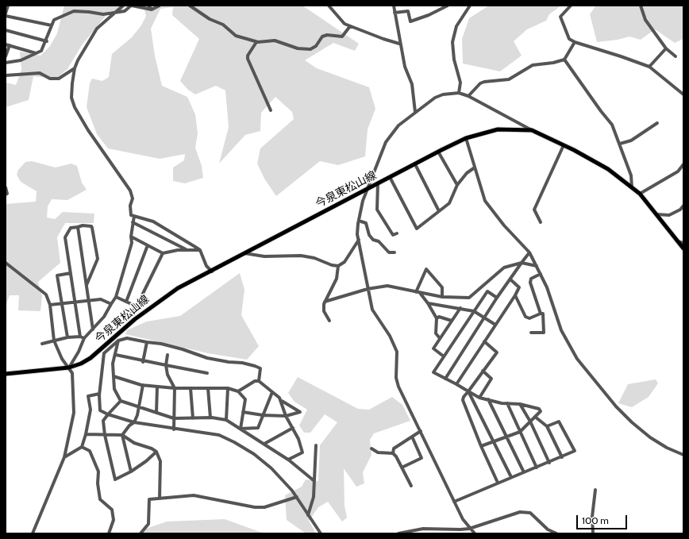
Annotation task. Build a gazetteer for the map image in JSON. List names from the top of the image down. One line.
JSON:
{"streets":{"main road":["今泉東松山線"]},"scale_bar":"100 m"}
